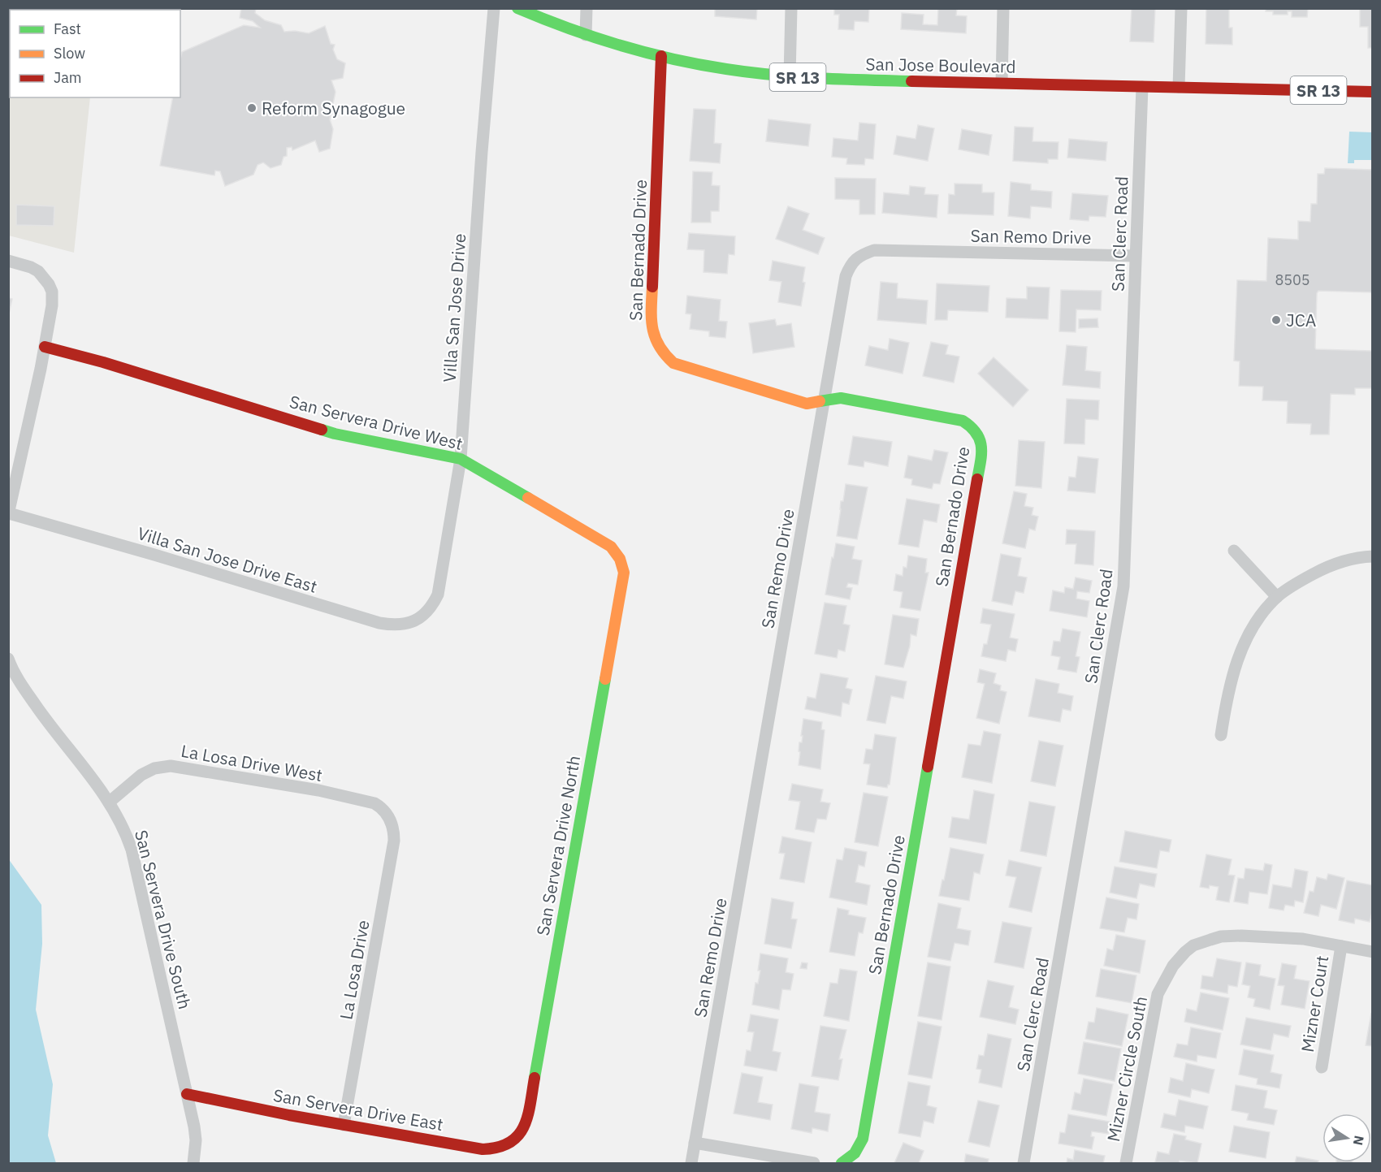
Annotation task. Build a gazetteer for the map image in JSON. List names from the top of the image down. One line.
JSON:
{"streets":{"street":["San Jose Boulevard","SR 13","San Clerc Road","San Remo Drive","San Bernado Drive","Villa San Jose Drive","San Servera Drive West","Villa San Jose Drive East","La Losa Drive West","San Servera Drive North","San Servera Drive South","La Losa Drive","Mizner Court","Mizner Circle South","San Servera Drive East"]},"crossings":[["San Jose Boulevard","San Clerc Road"],["San Jose Boulevard","San Bernado Drive"],["San Clerc Road","San Remo Drive"],["San Remo Drive","San Bernado Drive"],["Villa San Jose Drive","San Servera Drive West"],["Villa San Jose Drive","Villa San Jose Drive East"],["San Servera Drive West","San Servera Drive North"],["La Losa Drive West","San Servera Drive South"],["La Losa Drive West","La Losa Drive"],["San Servera Drive North","San Servera Drive East"],["San Servera Drive South","San Servera Drive East"],["La Losa Drive","San Servera Drive East"],["Mizner Court","Mizner Circle South"]],"places":["Reform Synagogue","JCA"],"house_numbers":["8505"],"legend":["Fast","Slow","Jam"],"north":"right"}
